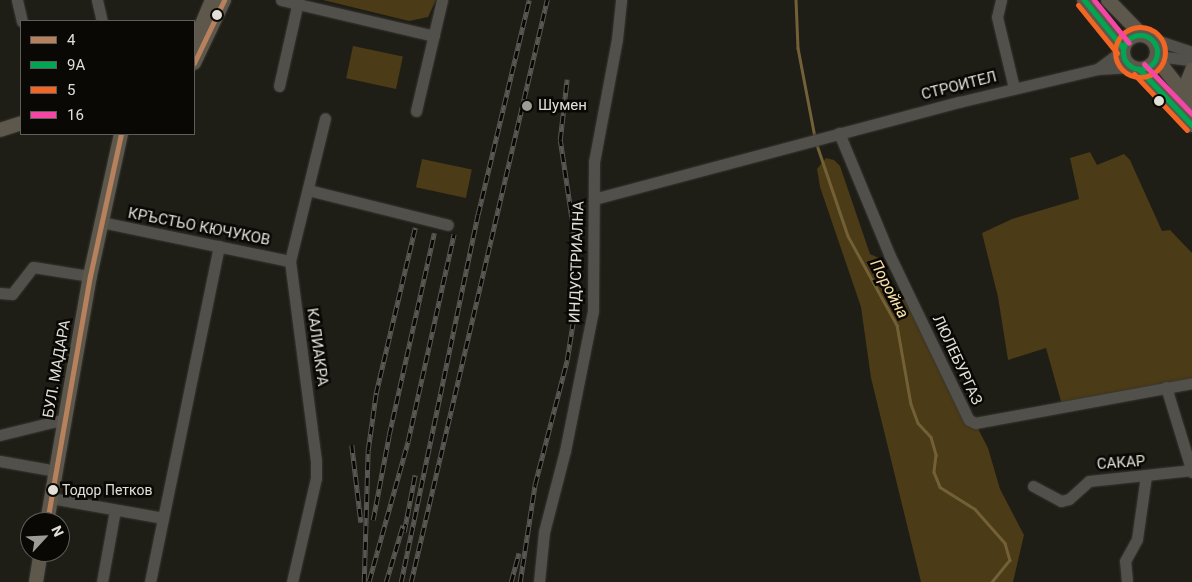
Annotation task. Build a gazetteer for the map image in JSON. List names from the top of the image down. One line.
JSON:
{"streets":{"main road":["БУЛ. МАДАРА"],"street":["СТРОИТЕЛ","КРЪСТЬО КЮЧУКОВ","ИНДУСТРИАЛНА","КАЛИАКРА","ЛЮЛЕБУРГАЗ","САКАР"]},"crossings":[["СТРОИТЕЛ","ИНДУСТРИАЛНА"],["СТРОИТЕЛ","ЛЮЛЕБУРГАЗ"],["КРЪСТЬО КЮЧУКОВ","КАЛИАКРА"],["КРЪСТЬО КЮЧУКОВ","БУЛ. МАДАРА"]],"water":["Поройна"],"places":["Шумен","Тодор Петков"],"lines":["transit line 4","transit line 9А","transit line 16","transit line 5"],"legend":["4","9А","5","16"],"north":"top right"}
